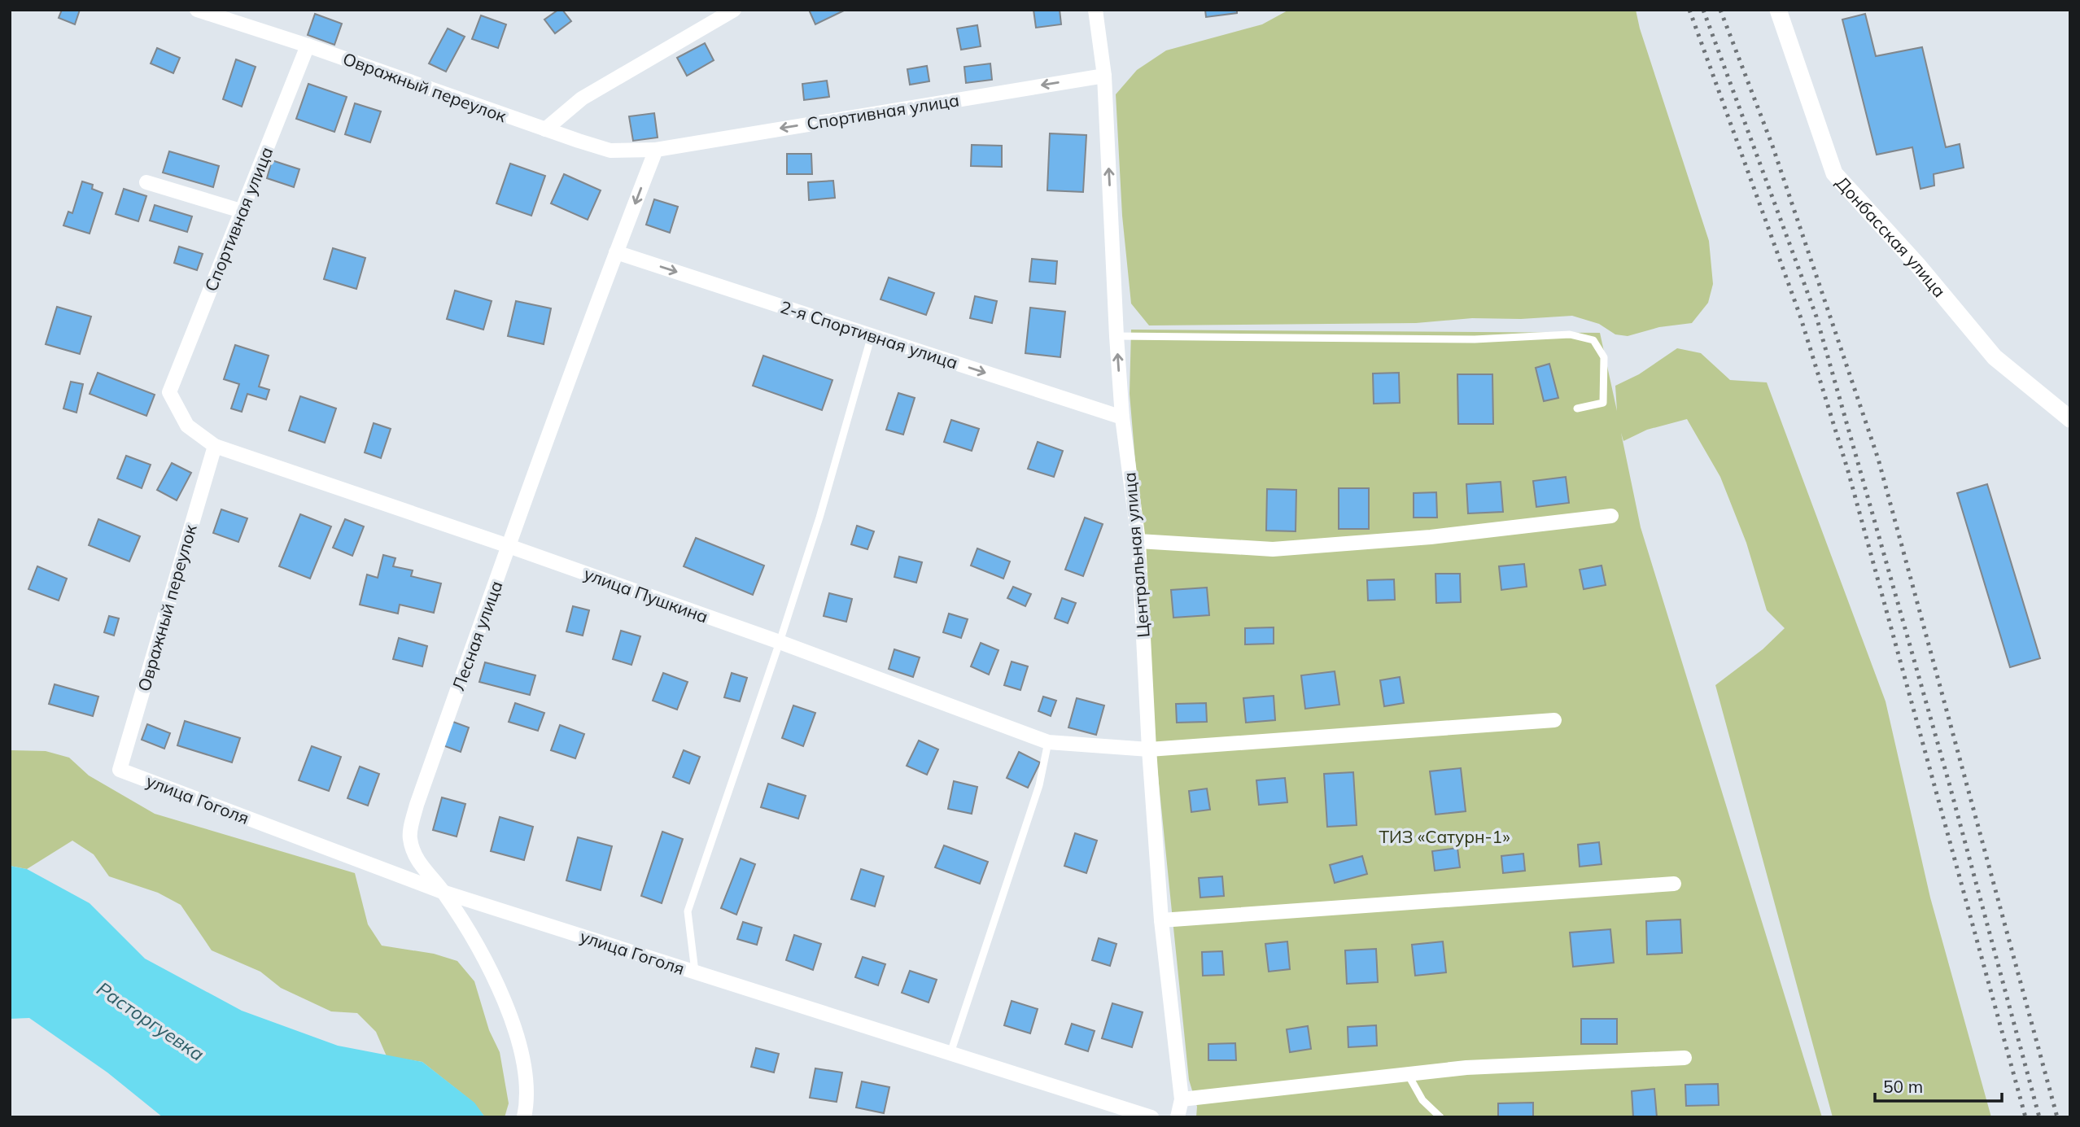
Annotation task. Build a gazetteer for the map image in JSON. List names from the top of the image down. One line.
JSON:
{"streets":{"street":["Овражный переулок","Спортивная улица","Донбасская улица","2-я Спортивная улица","Центральная улица","улица Пушкина","Лесная улица","улица Гоголя"]},"crossings":[["Овражный переулок","Спортивная улица"],["Овражный переулок","улица Пушкина"],["Овражный переулок","Лесная улица"],["Овражный переулок","улица Гоголя"],["Спортивная улица","Центральная улица"],["Спортивная улица","улица Пушкина"],["Спортивная улица","Лесная улица"],["2-я Спортивная улица","Центральная улица"],["2-я Спортивная улица","Лесная улица"],["Центральная улица","улица Пушкина"],["улица Пушкина","Лесная улица"],["Лесная улица","улица Гоголя"]],"one_way":["Спортивная улица","2-я Спортивная улица"],"water":["Расторгуевка"],"parks":["ТИЗ «Сатурн-1»"],"scale_bar":"50 m"}
